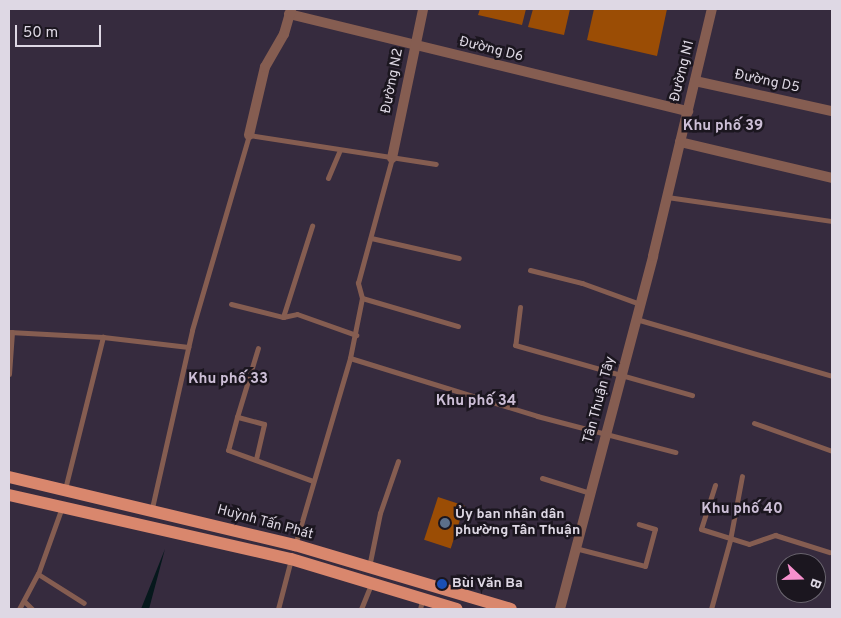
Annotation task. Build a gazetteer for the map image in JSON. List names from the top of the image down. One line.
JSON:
{"streets":{"main road":["Huỳnh Tấn Phát"],"street":["Đường D6","Đường N1","Đường N2","Đường D5","Tân Thuận Tây"]},"crossings":[["Đường D6","Đường N1"],["Đường D6","Đường N2"],["Đường N1","Đường D5"],["Đường N1","Tân Thuận Tây"]],"districts":["Khu phố 39","Khu phố 33","Khu phố 34","Khu phố 40"],"places":["Ủy ban nhân dân phường Tân Thuận","Bùi Văn Ba"],"scale_bar":"50 m","north":"right"}
